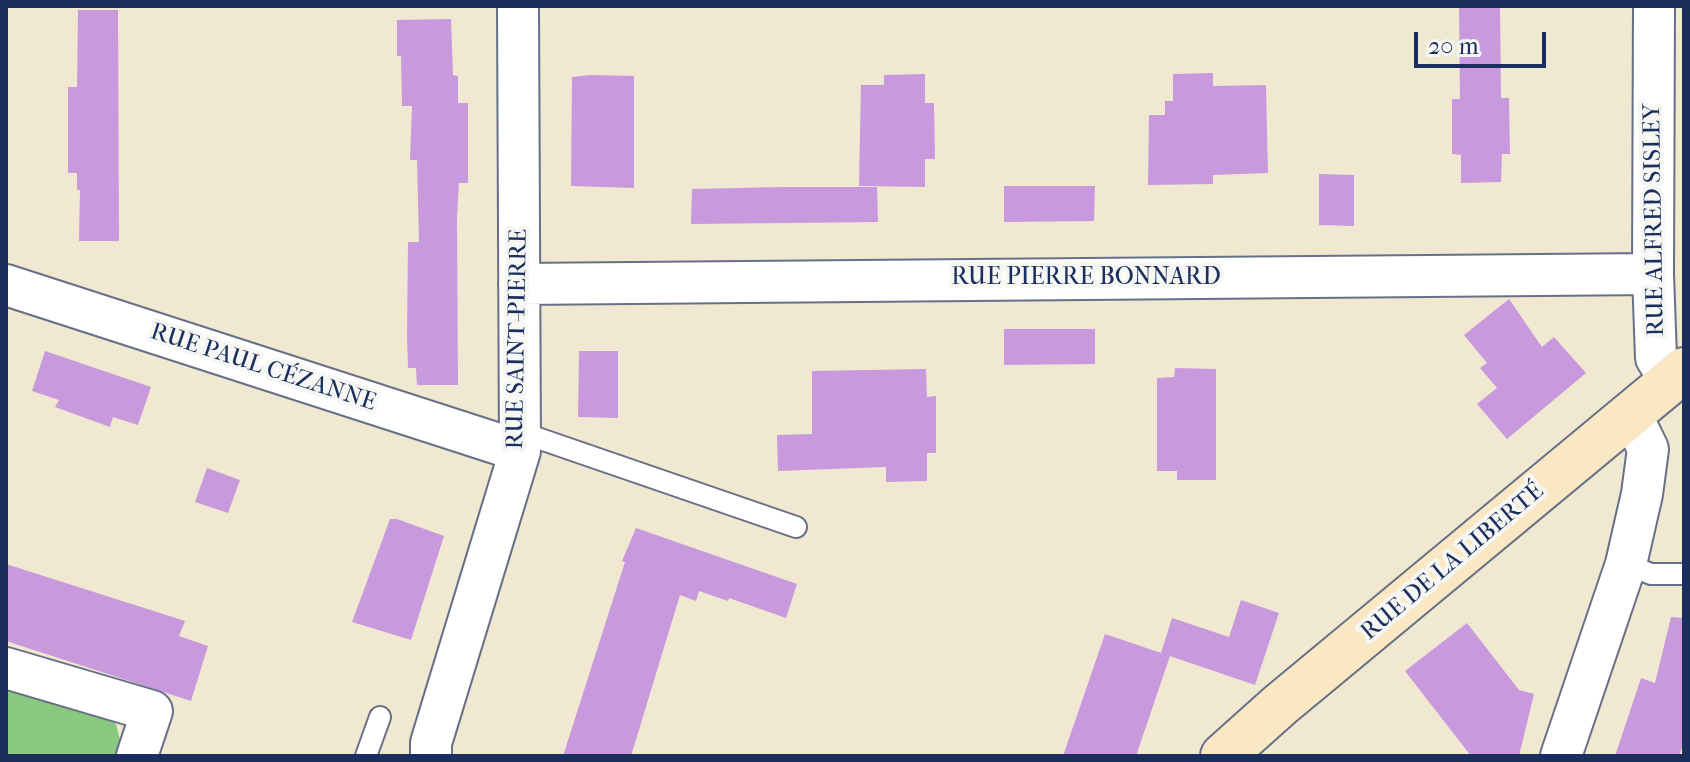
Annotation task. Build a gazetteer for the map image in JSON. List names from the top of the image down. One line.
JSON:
{"streets":{"street":["RUE ALFRED SISLEY","RUE PIERRE BONNARD","RUE SAINT-PIERRE","RUE PAUL CÉZANNE","RUE DE LA LIBERTÉ"]},"crossings":[["RUE ALFRED SISLEY","RUE PIERRE BONNARD"],["RUE ALFRED SISLEY","RUE DE LA LIBERTÉ"],["RUE PIERRE BONNARD","RUE SAINT-PIERRE"],["RUE SAINT-PIERRE","RUE PAUL CÉZANNE"]],"scale_bar":"20 m"}
